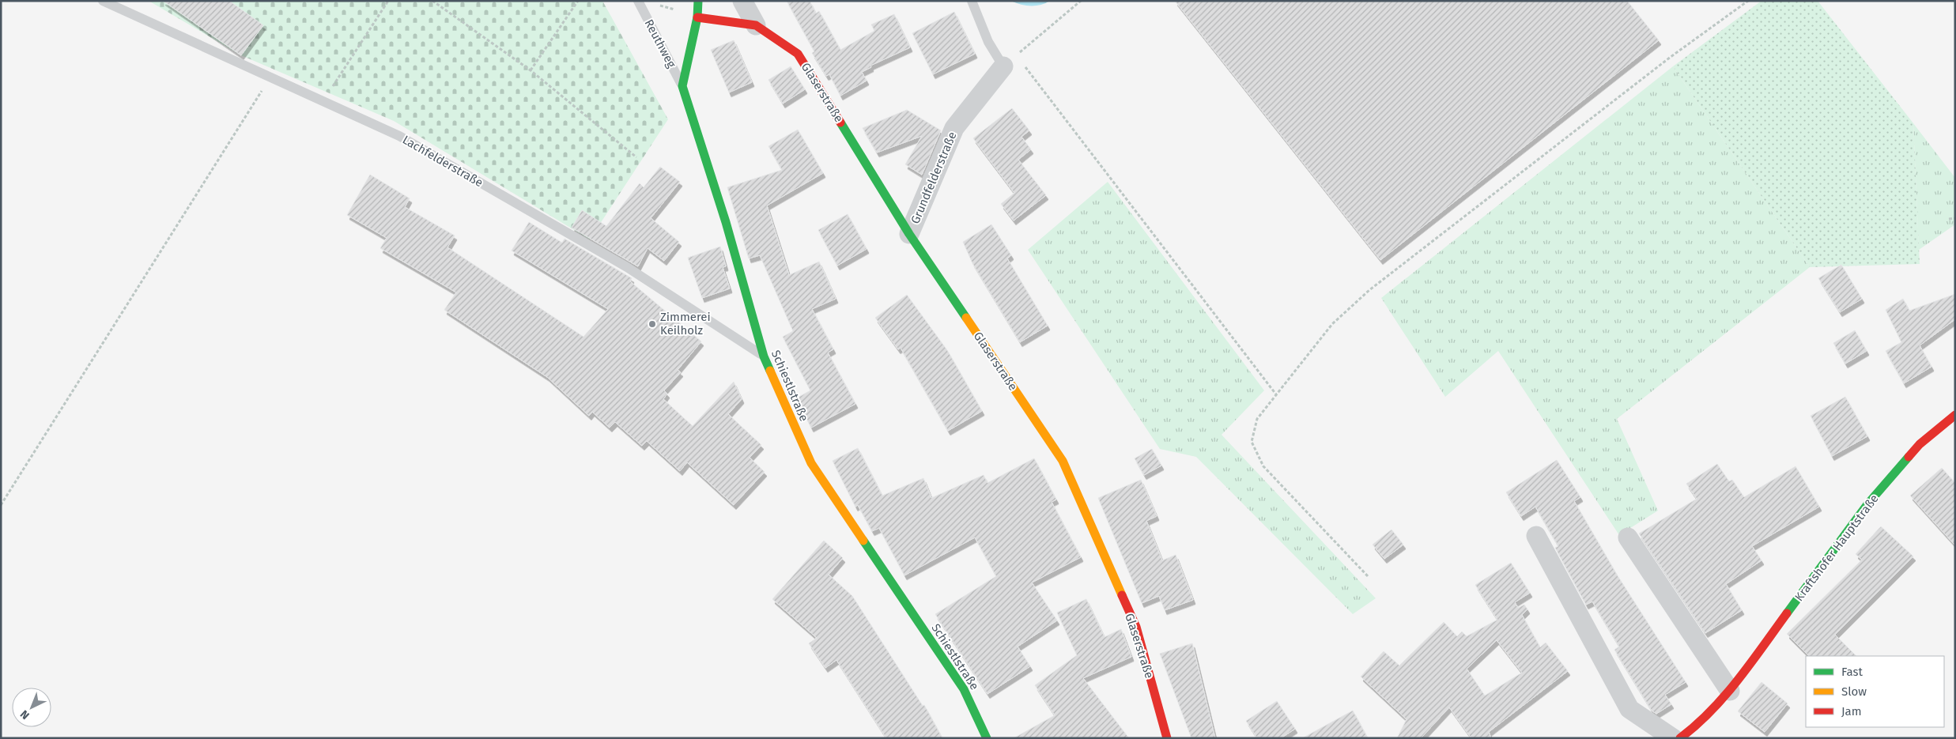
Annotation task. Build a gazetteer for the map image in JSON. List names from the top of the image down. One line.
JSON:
{"streets":{"street":["Glaserstraße","Grundfelderstraße","Schiestlstraße","Kraftshofer Hauptstraße"],"lane":["Reuthweg","Lachfelderstraße"]},"crossings":[["Reuthweg","Schiestlstraße"],["Glaserstraße","Grundfelderstraße"],["Lachfelderstraße","Schiestlstraße"]],"places":["Zimmerei Keilholz"],"legend":["Fast","Slow","Jam"],"north":"bottom left"}
